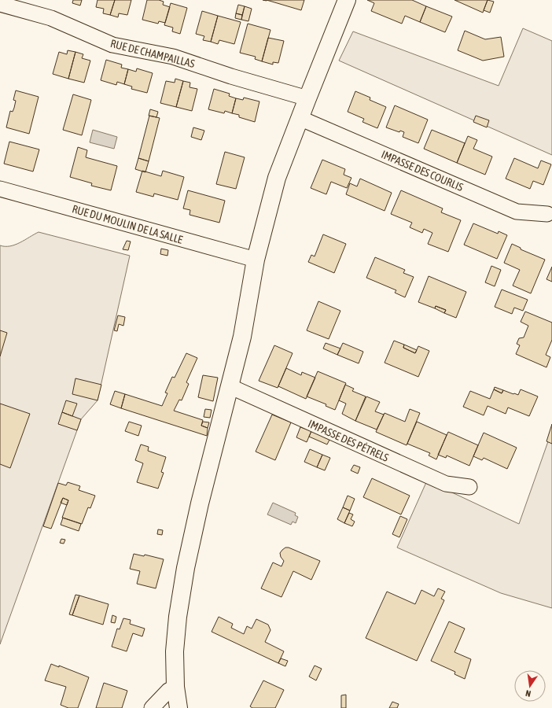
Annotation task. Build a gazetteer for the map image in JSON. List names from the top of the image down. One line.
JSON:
{"streets":{"street":["RUE DE CHAMPAILLAS","IMPASSE DES COURLIS","RUE DU MOULIN DE LA SALLE","IMPASSE DES PÉTRELS"]},"north":"bottom"}
